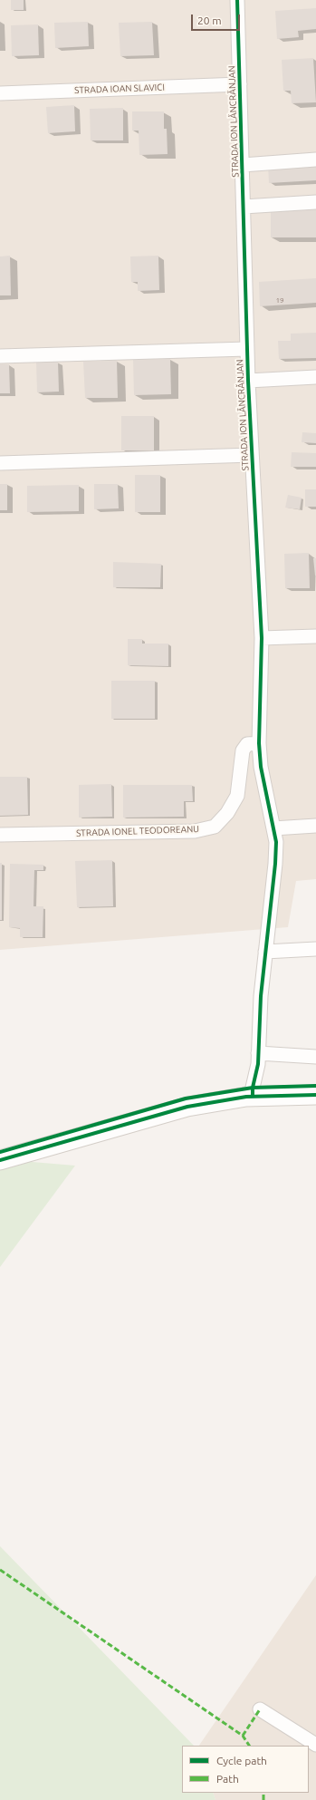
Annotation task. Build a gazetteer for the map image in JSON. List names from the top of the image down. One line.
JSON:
{"streets":{"street":["STRADA IOAN SLAVICI","STRADA ION LĂNCRĂNJAN","STRADA IONEL TEODOREANU"]},"crossings":[["STRADA IOAN SLAVICI","STRADA ION LĂNCRĂNJAN"],["STRADA ION LĂNCRĂNJAN","STRADA IONEL TEODOREANU"]],"house_numbers":["19"],"legend":["Cycle path","Path"],"scale_bar":"20 m"}
